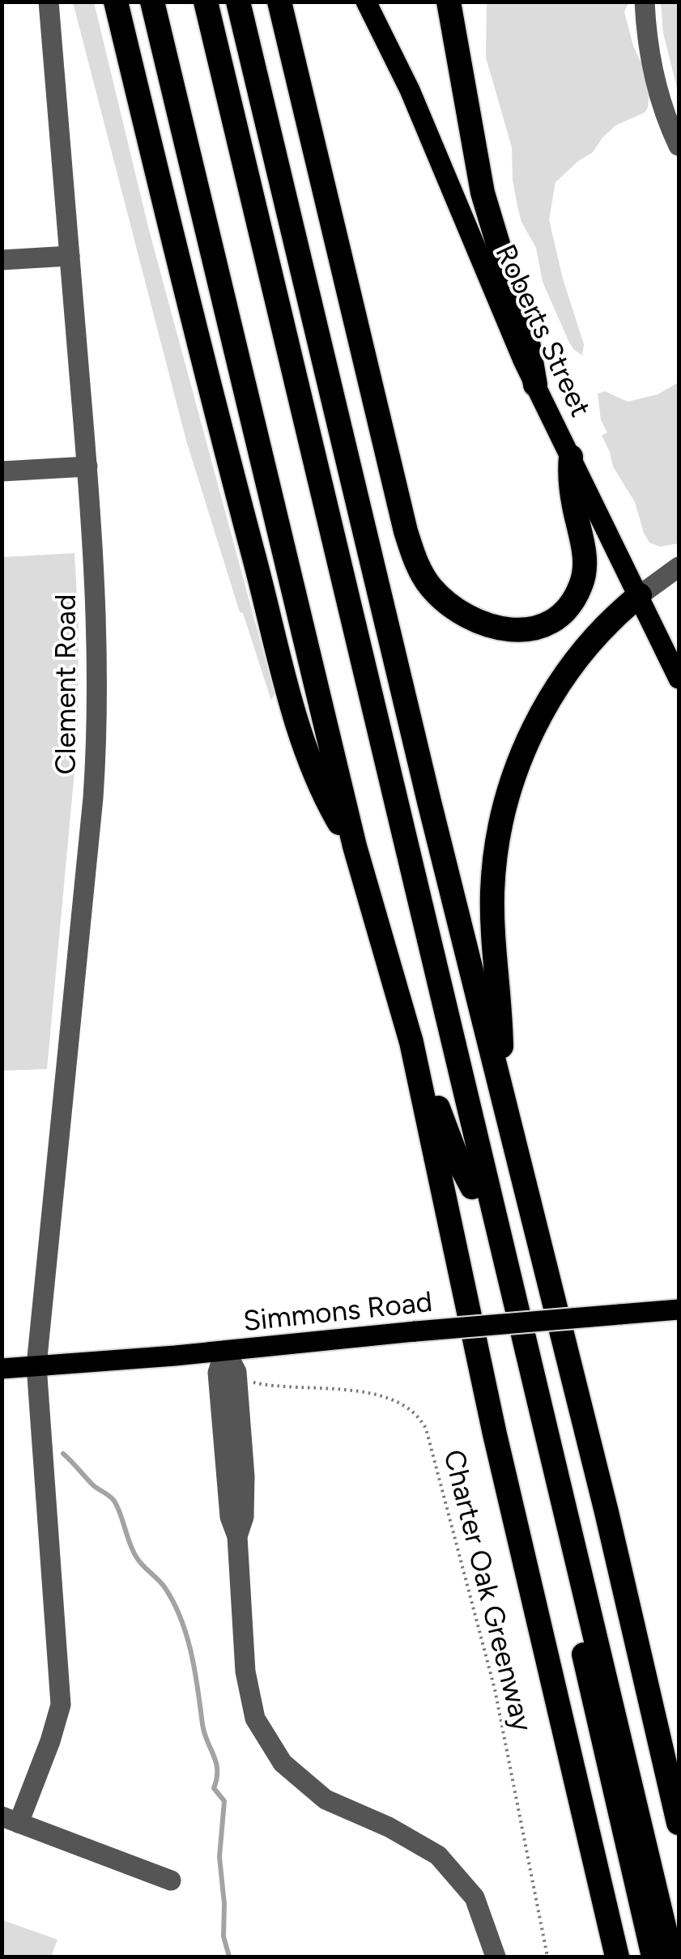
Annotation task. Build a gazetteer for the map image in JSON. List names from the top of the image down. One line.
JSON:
{"streets":{"main road":["Roberts Street","Simmons Road"],"street":["Clement Road"],"path":["Charter Oak Greenway"]},"crossings":[["Clement Road","Simmons Road"]]}
